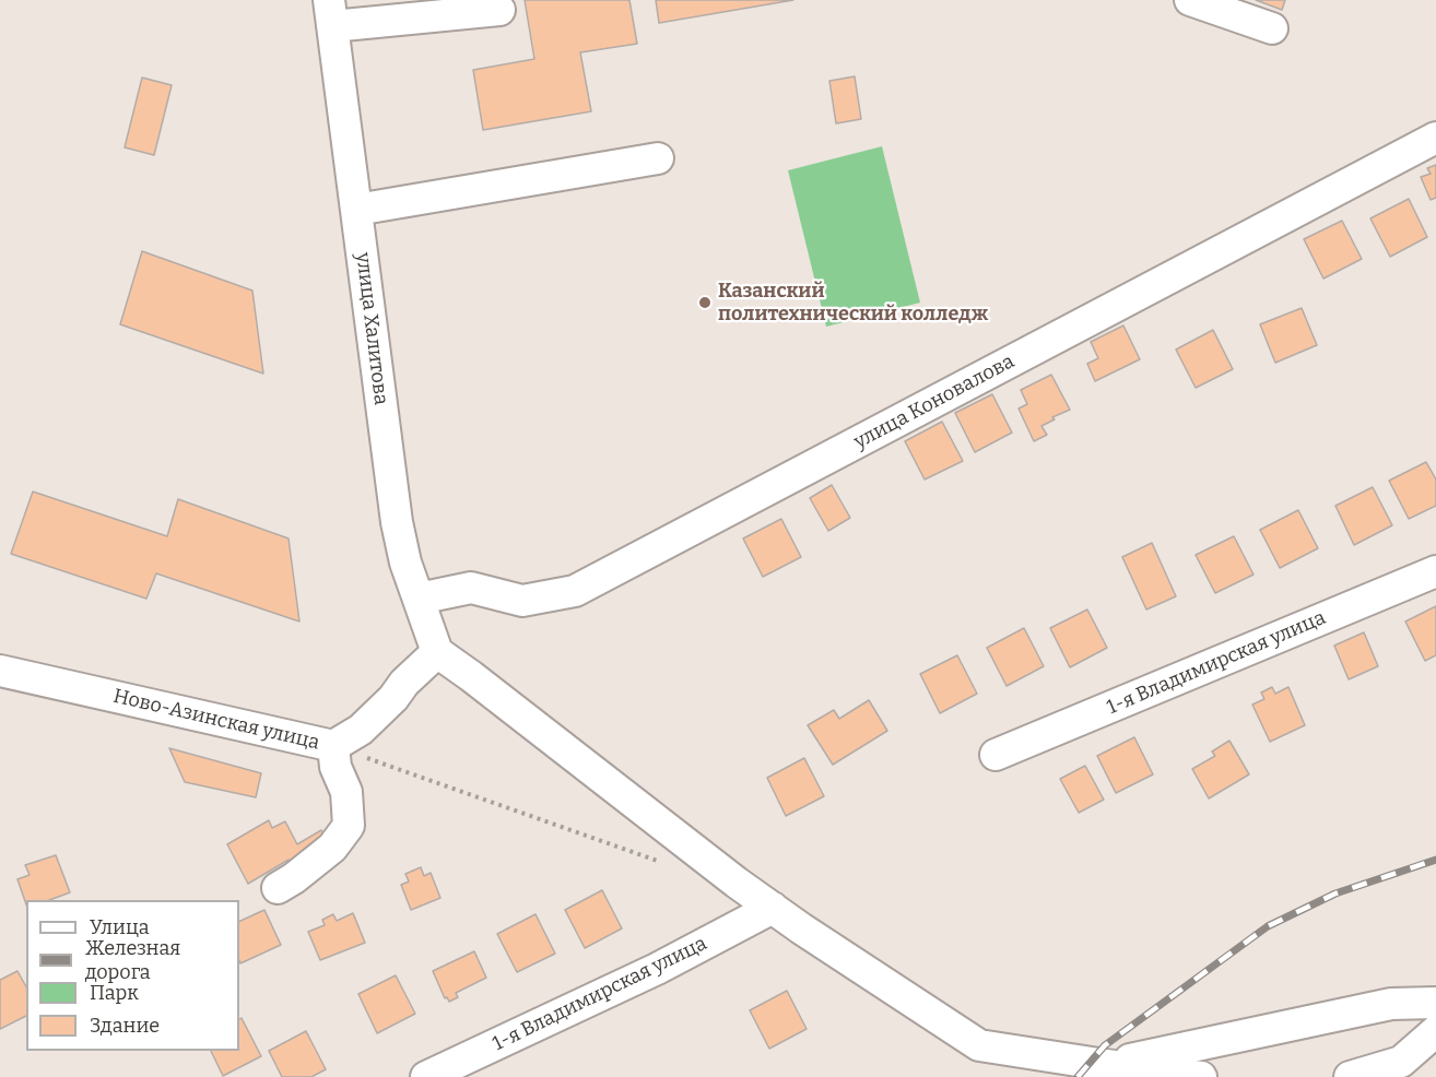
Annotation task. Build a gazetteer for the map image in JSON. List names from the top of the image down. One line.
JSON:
{"streets":{"street":["улица Халитова","улица Коновалова","1-я Владимирская улица","Ново-Азинская улица"]},"crossings":[["улица Халитова","улица Коновалова"],["улица Халитова","Ново-Азинская улица"]],"places":["Казанский политехнический колледж"],"legend":["Улица","Железная дорога","Парк","Здание"]}
